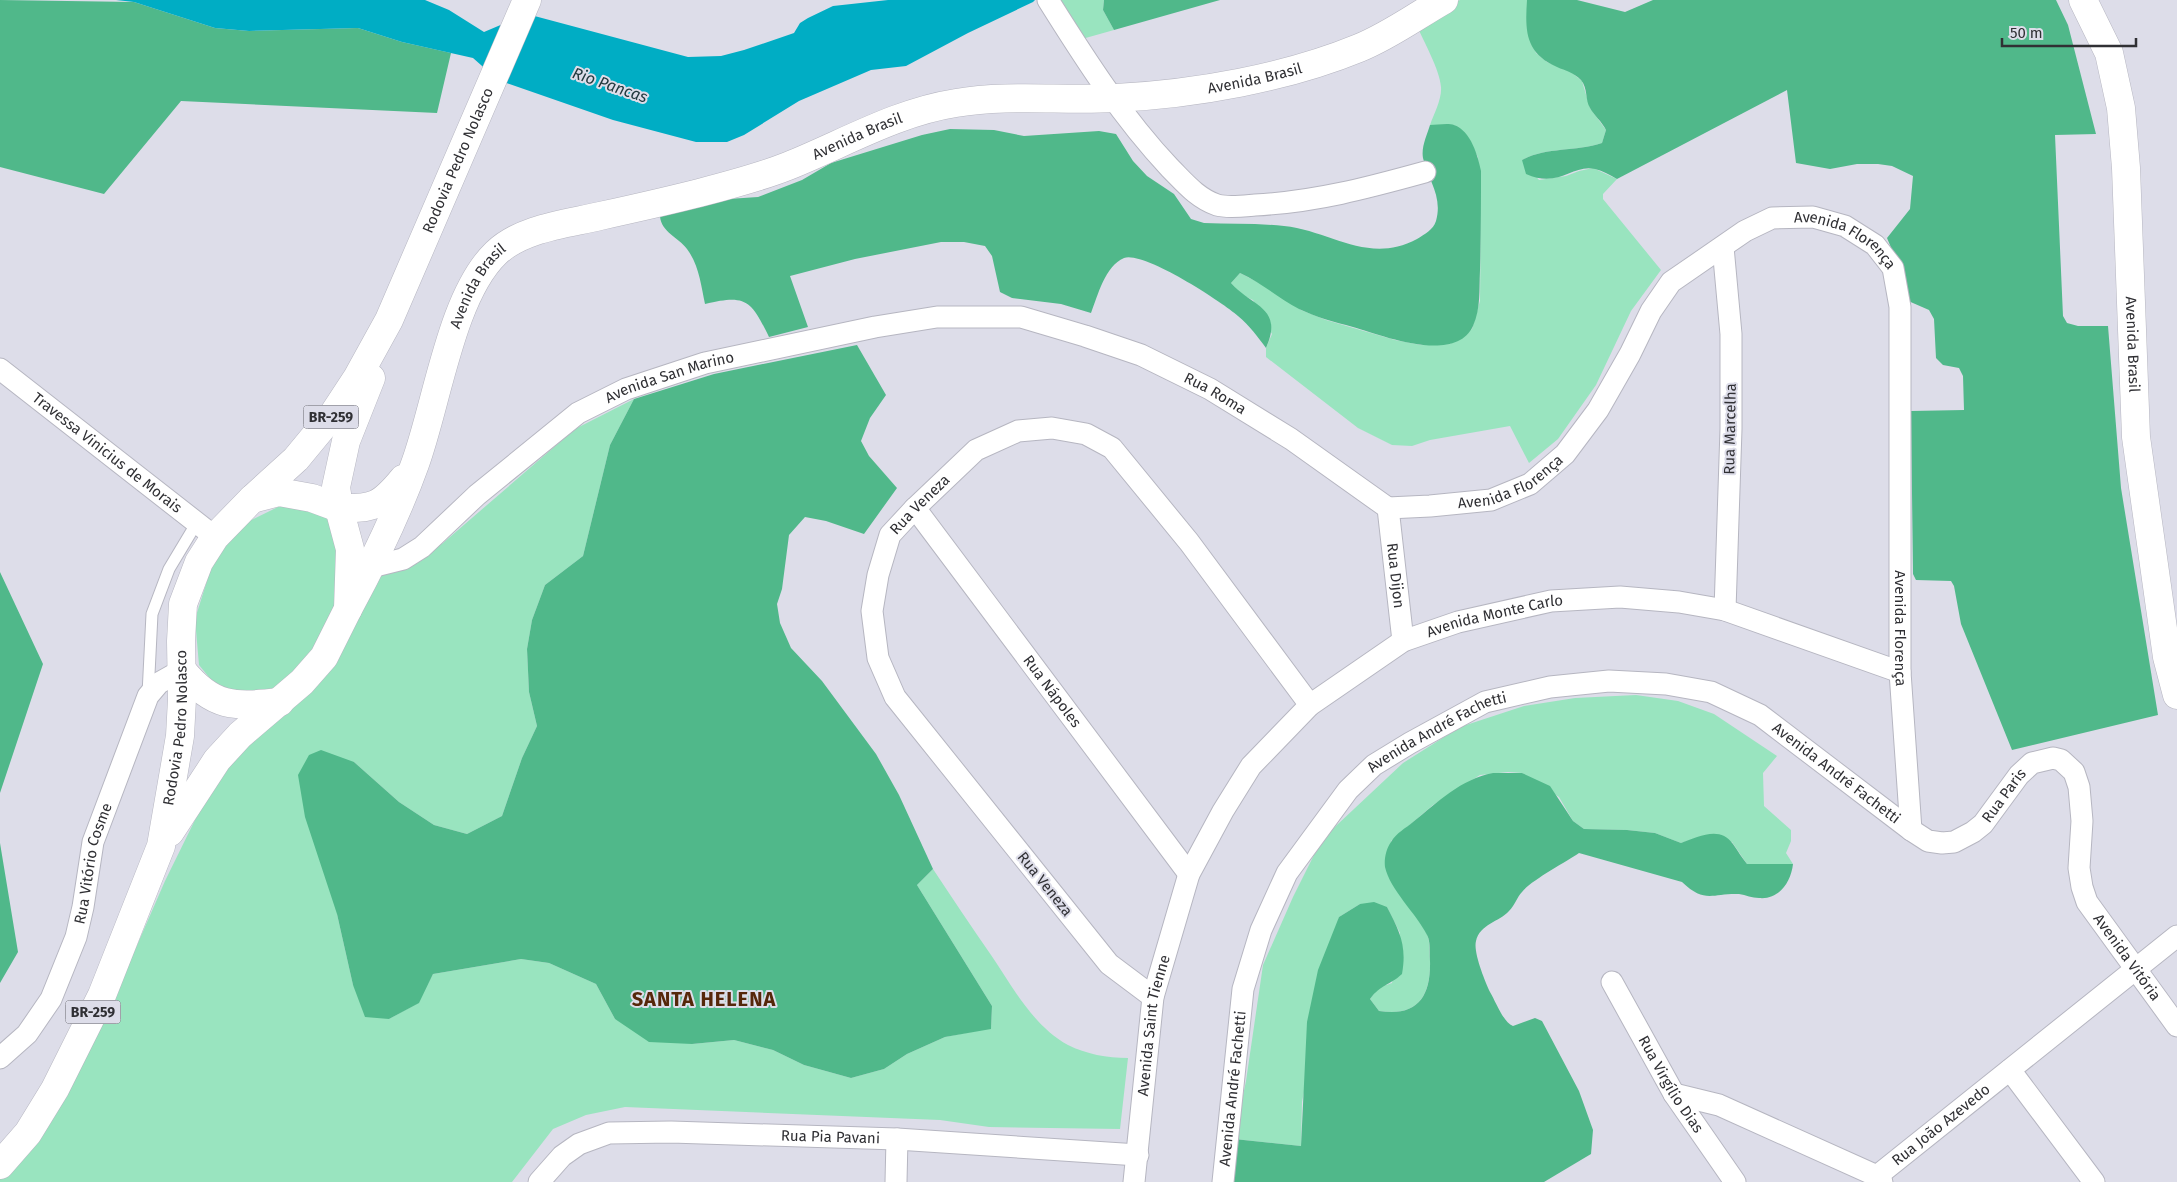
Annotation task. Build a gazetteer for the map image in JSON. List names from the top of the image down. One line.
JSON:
{"streets":{"main road":["Avenida Brasil","Rodovia Pedro Nolasco","BR-259"],"street":["Avenida Florença","Avenida San Marino","Rua Roma","Rua Marcelha","Travessa Vinicius de Morais","Rua Veneza","Rua Dijon","Avenida Monte Carlo","Rua Nápoles","Avenida André Fachetti","Rua Paris","Rua Vitório Cosme","Avenida Vitória","Avenida Saint Tienne","Rua Virgílio Dias","Rua João Azevedo","Rua Pia Pavani"]},"crossings":[["Avenida Brasil","Rodovia Pedro Nolasco"],["Avenida Brasil","Avenida San Marino"],["Rodovia Pedro Nolasco","BR-259"],["Rodovia Pedro Nolasco","Travessa Vinicius de Morais"],["Rodovia Pedro Nolasco","Rua Vitório Cosme"],["Avenida Florença","Rua Roma"],["Avenida Florença","Rua Marcelha"],["Avenida Florença","Rua Dijon"],["Avenida Florença","Avenida Monte Carlo"],["Avenida Florença","Avenida André Fachetti"],["Avenida Florença","Rua Paris"],["Avenida San Marino","Rua Roma"],["Rua Roma","Rua Dijon"],["Rua Marcelha","Avenida Monte Carlo"],["Rua Veneza","Avenida Monte Carlo"],["Rua Veneza","Rua Nápoles"],["Rua Veneza","Avenida Saint Tienne"],["Rua Dijon","Avenida Monte Carlo"],["Avenida Monte Carlo","Rua Nápoles"],["Avenida Monte Carlo","Avenida Saint Tienne"],["Rua Nápoles","Avenida Saint Tienne"],["Avenida André Fachetti","Rua Paris"],["Rua Paris","Avenida Vitória"],["Avenida Vitória","Rua João Azevedo"],["Avenida Saint Tienne","Rua Pia Pavani"],["Rua Virgílio Dias","Rua João Azevedo"]],"districts":["SANTA HELENA"],"water":["Rio Pancas"],"scale_bar":"50 m"}
